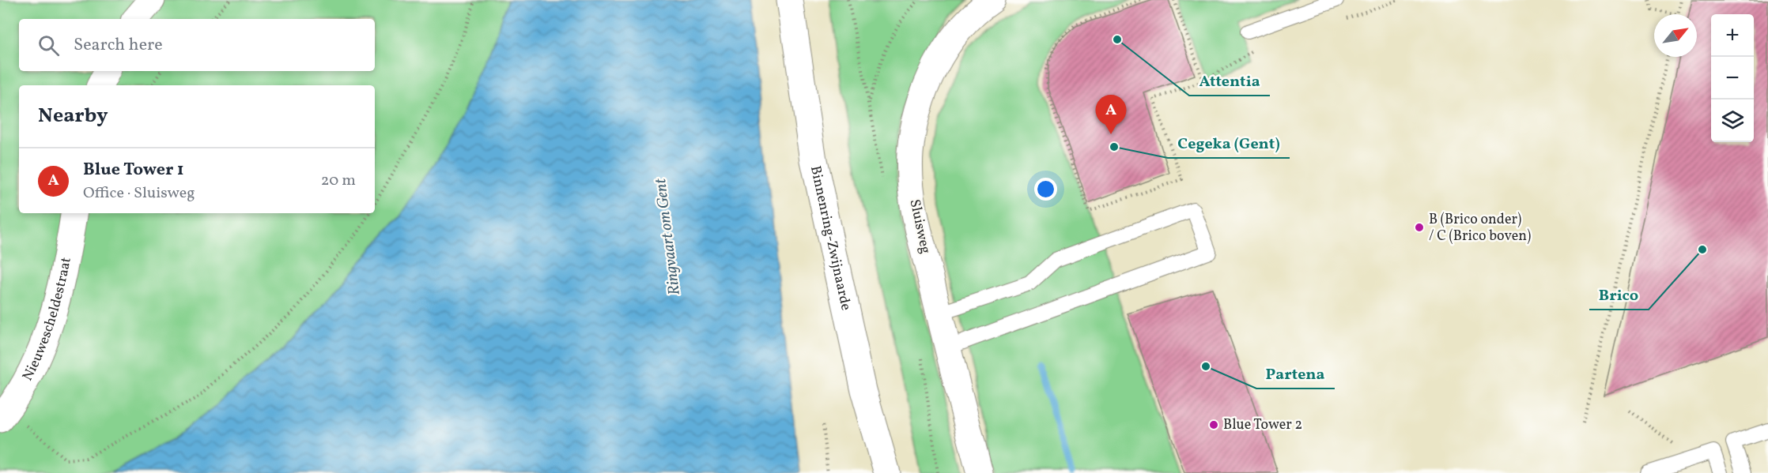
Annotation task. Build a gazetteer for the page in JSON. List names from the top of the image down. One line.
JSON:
{"streets":{"main road":["Sluisweg","Binnenring-Zwijnaarde","Nieuwescheldestraat"]},"water":["Ringvaart om Gent"],"places":["Attentia","Cegeka (Gent)","B (Brico onder) / C (Brico boven)","Brico","Partena","Blue Tower 2"],"north":"top right","page":{"map_buttons":["+","−"],"search":"Search here","heading":"Nearby","pins":"A","list":[{"mark":"A","name":"Blue Tower 1","note":"Office · Sluisweg","value":"20 m"}]}}
